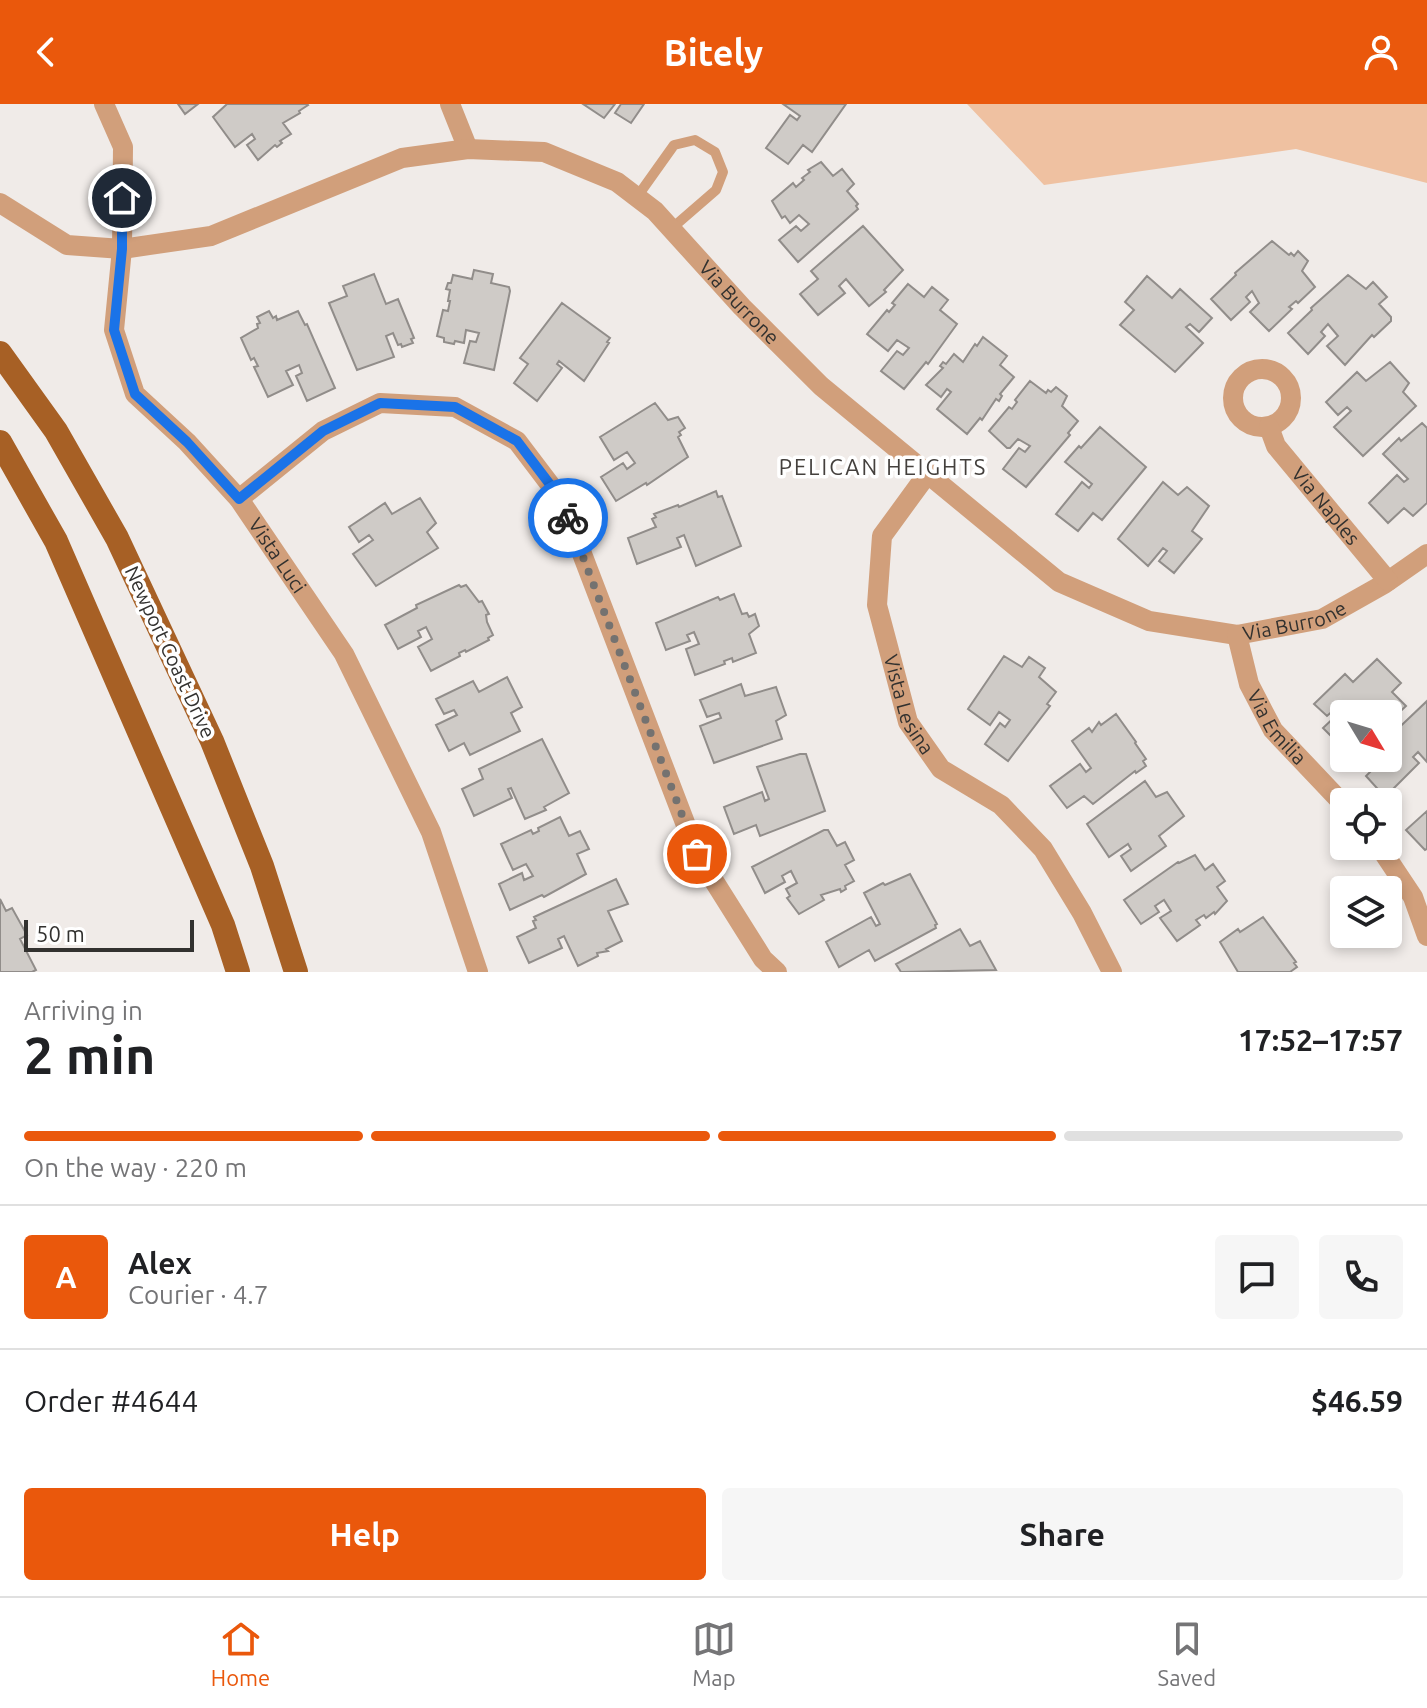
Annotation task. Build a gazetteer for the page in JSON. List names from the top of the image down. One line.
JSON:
{"streets":{"main road":["Newport Coast Drive"],"street":["Via Burrone","Via Naples","Vista Luci","Vista Lesina","Via Emilia"]},"crossings":[["Via Burrone","Via Naples"],["Via Burrone","Vista Luci"],["Via Burrone","Vista Lesina"],["Via Burrone","Via Emilia"]],"districts":["PELICAN HEIGHTS"],"scale_bar":"50 m","north":"bottom right","page":{"header":"Bitely","scale":"50 m","heading":["2 min","Arriving in","17:52–17:57"],"panel":["Alex","Courier · 4.7","Order #4644","$46.59"],"bar":"On the way · 220 m","round":"A","buttons":["Help","Share"],"tabs":["Home","Map","Saved"]}}
